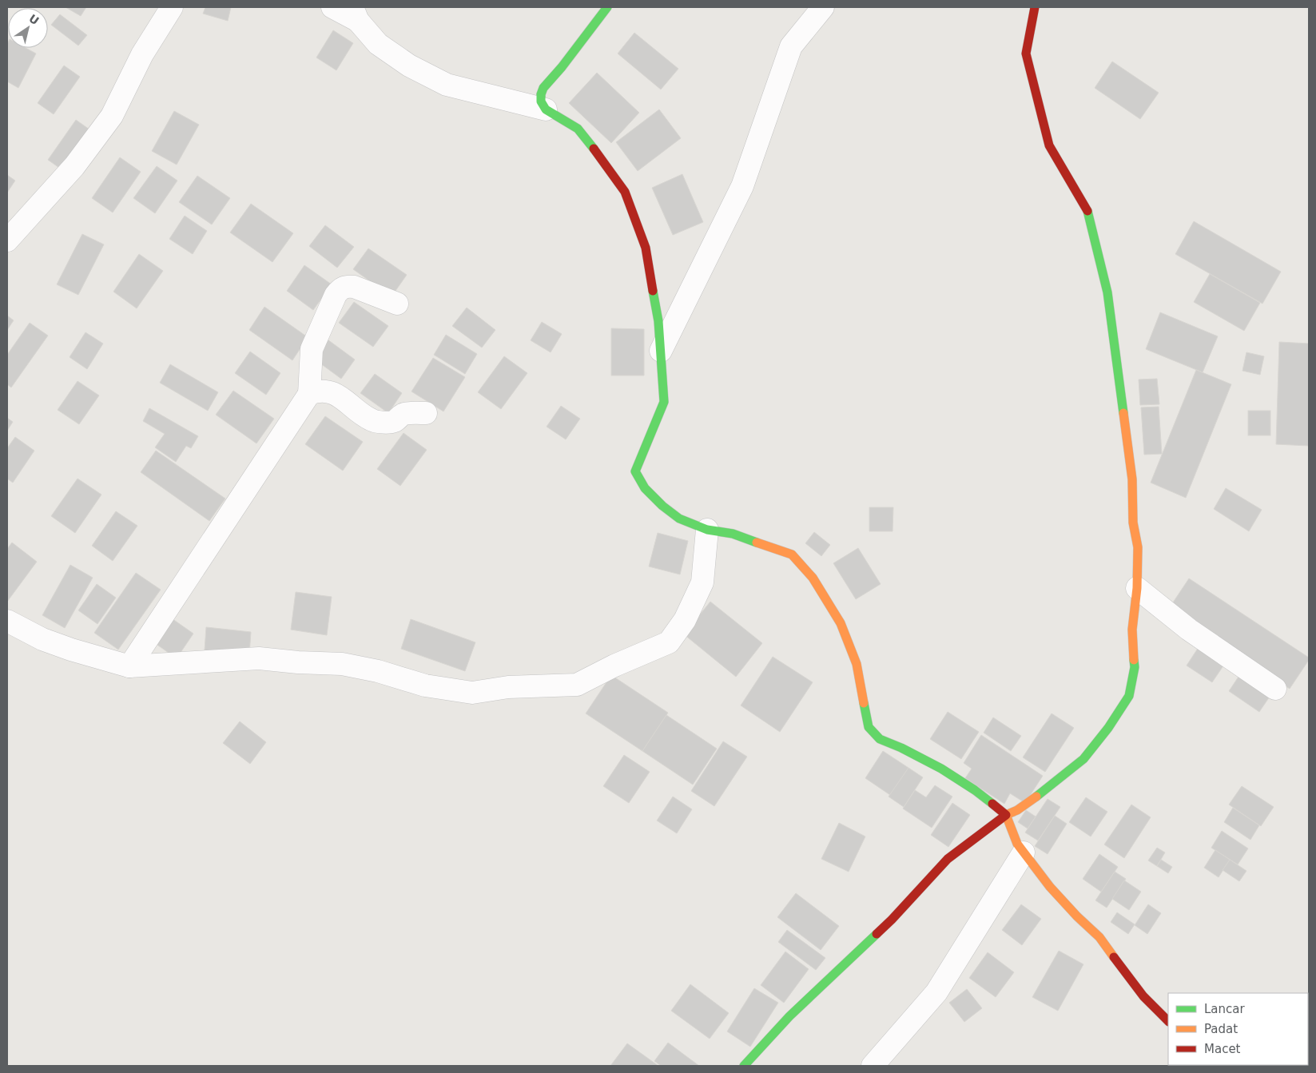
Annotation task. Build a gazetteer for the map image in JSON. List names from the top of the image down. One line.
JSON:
{"legend":["Lancar","Padat","Macet"],"north":"top right"}
